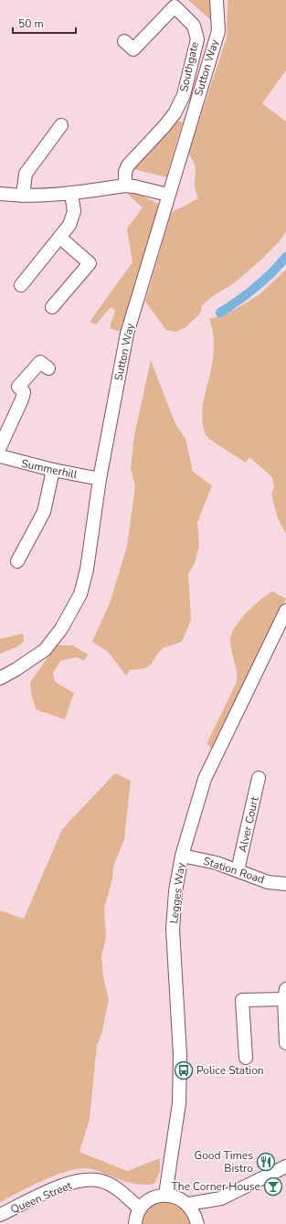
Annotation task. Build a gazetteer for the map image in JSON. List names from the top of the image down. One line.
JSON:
{"streets":{"street":["Southgate","Sutton Way","Summerhill","Alver Court","Station Road","Legges Way","Queen Street"]},"crossings":[["Sutton Way","Summerhill"],["Alver Court","Station Road"],["Station Road","Legges Way"]],"places":{"bus stop":["Police Station"],"restaurant":["Good Times Bistro"],"bar":["The Corner House"]},"scale_bar":"50 m"}
